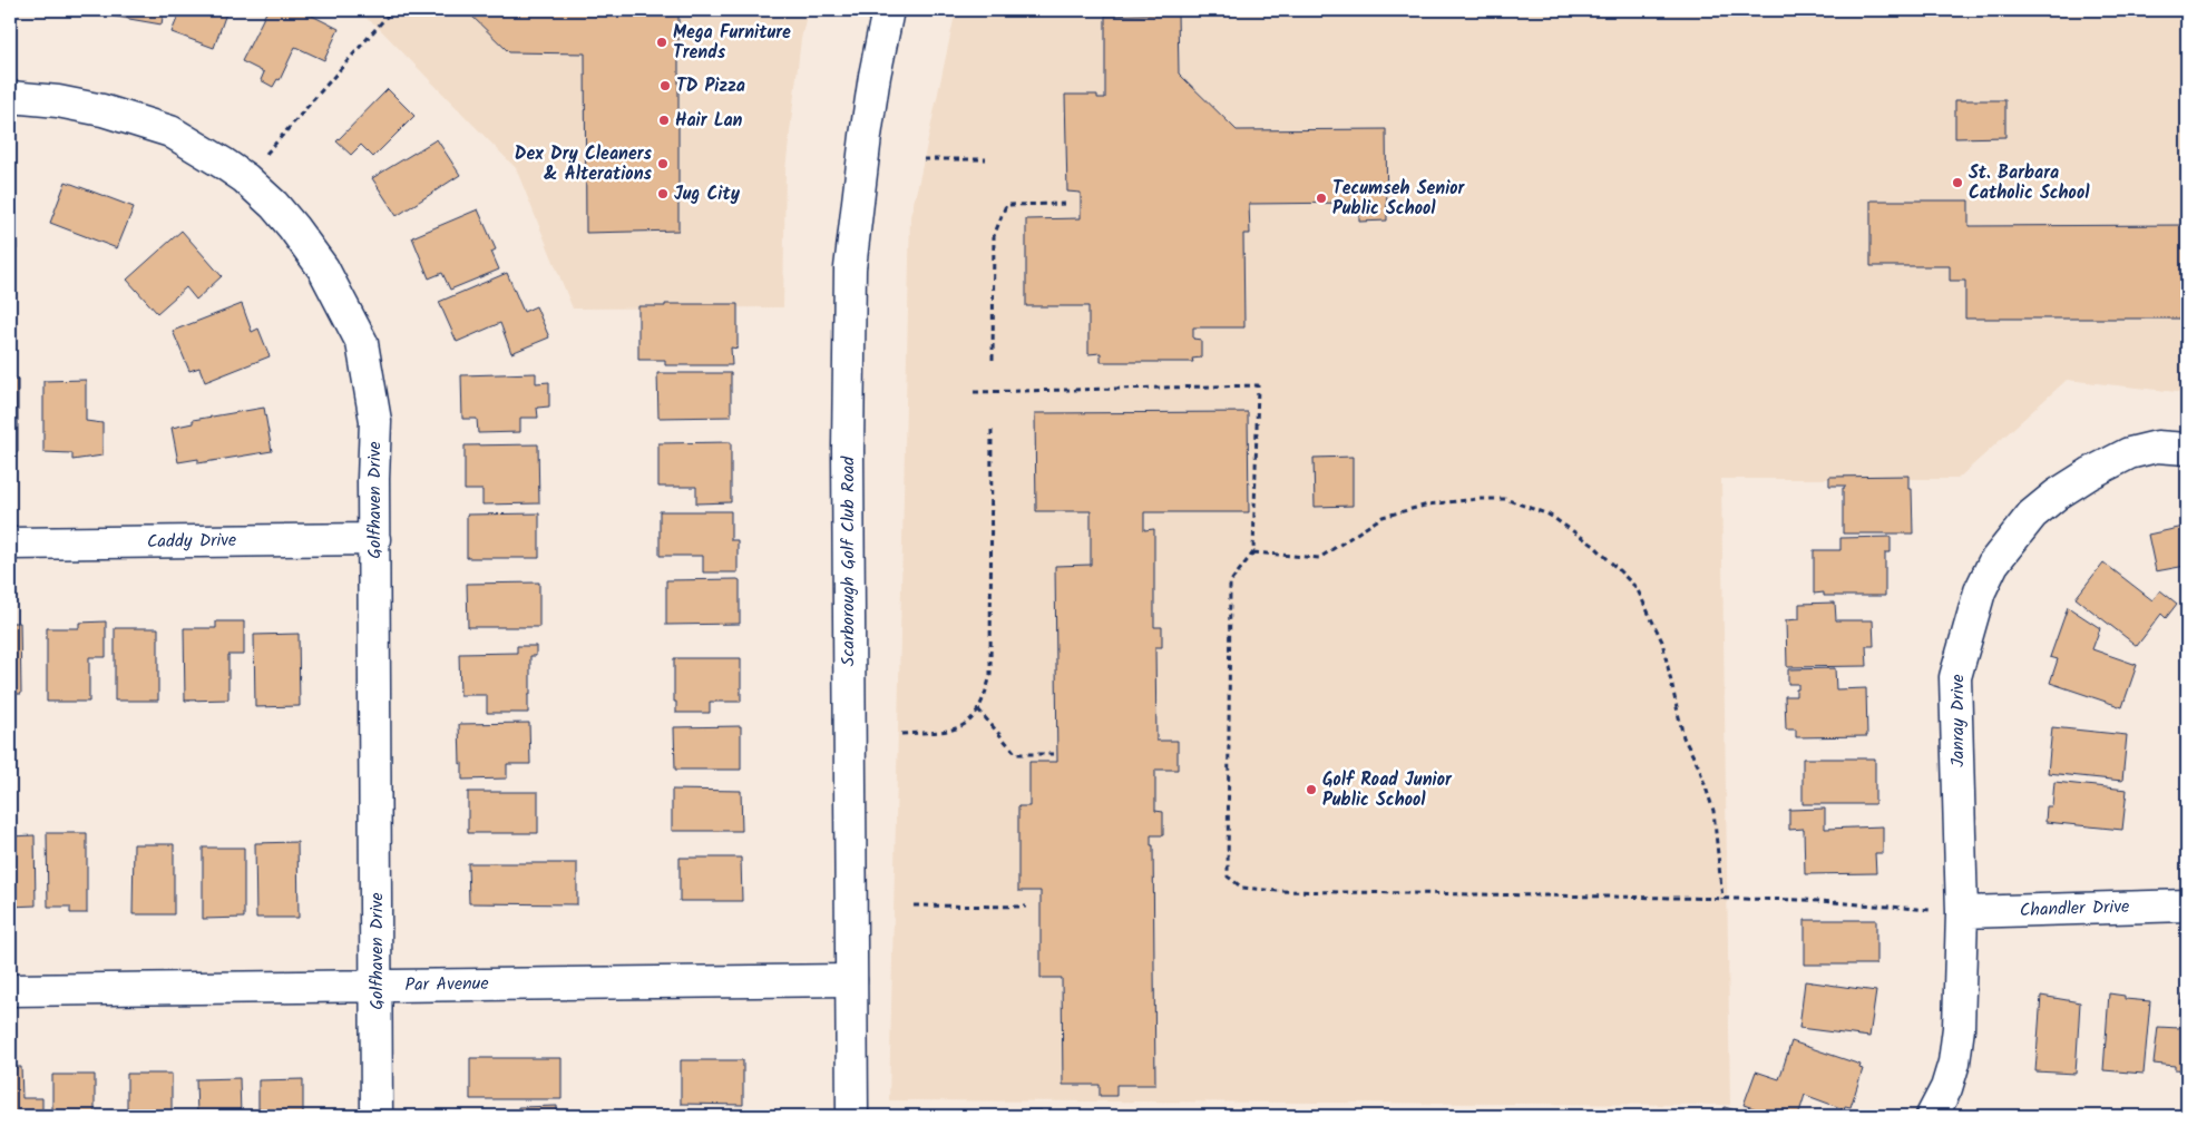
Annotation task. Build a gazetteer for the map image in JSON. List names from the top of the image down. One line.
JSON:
{"streets":{"street":["Golfhaven Drive","Caddy Drive","Scarborough Golf Club Road","Janray Drive","Chandler Drive","Par Avenue"]},"crossings":[["Golfhaven Drive","Caddy Drive"],["Golfhaven Drive","Par Avenue"],["Scarborough Golf Club Road","Par Avenue"],["Janray Drive","Chandler Drive"]],"places":["Mega Furniture Trends","TD Pizza","Hair Lan","Dex Dry Cleaners & Alterations","St. Barbara Catholic School","Jug City","Tecumseh Senior Public School","Golf Road Junior Public School"]}
